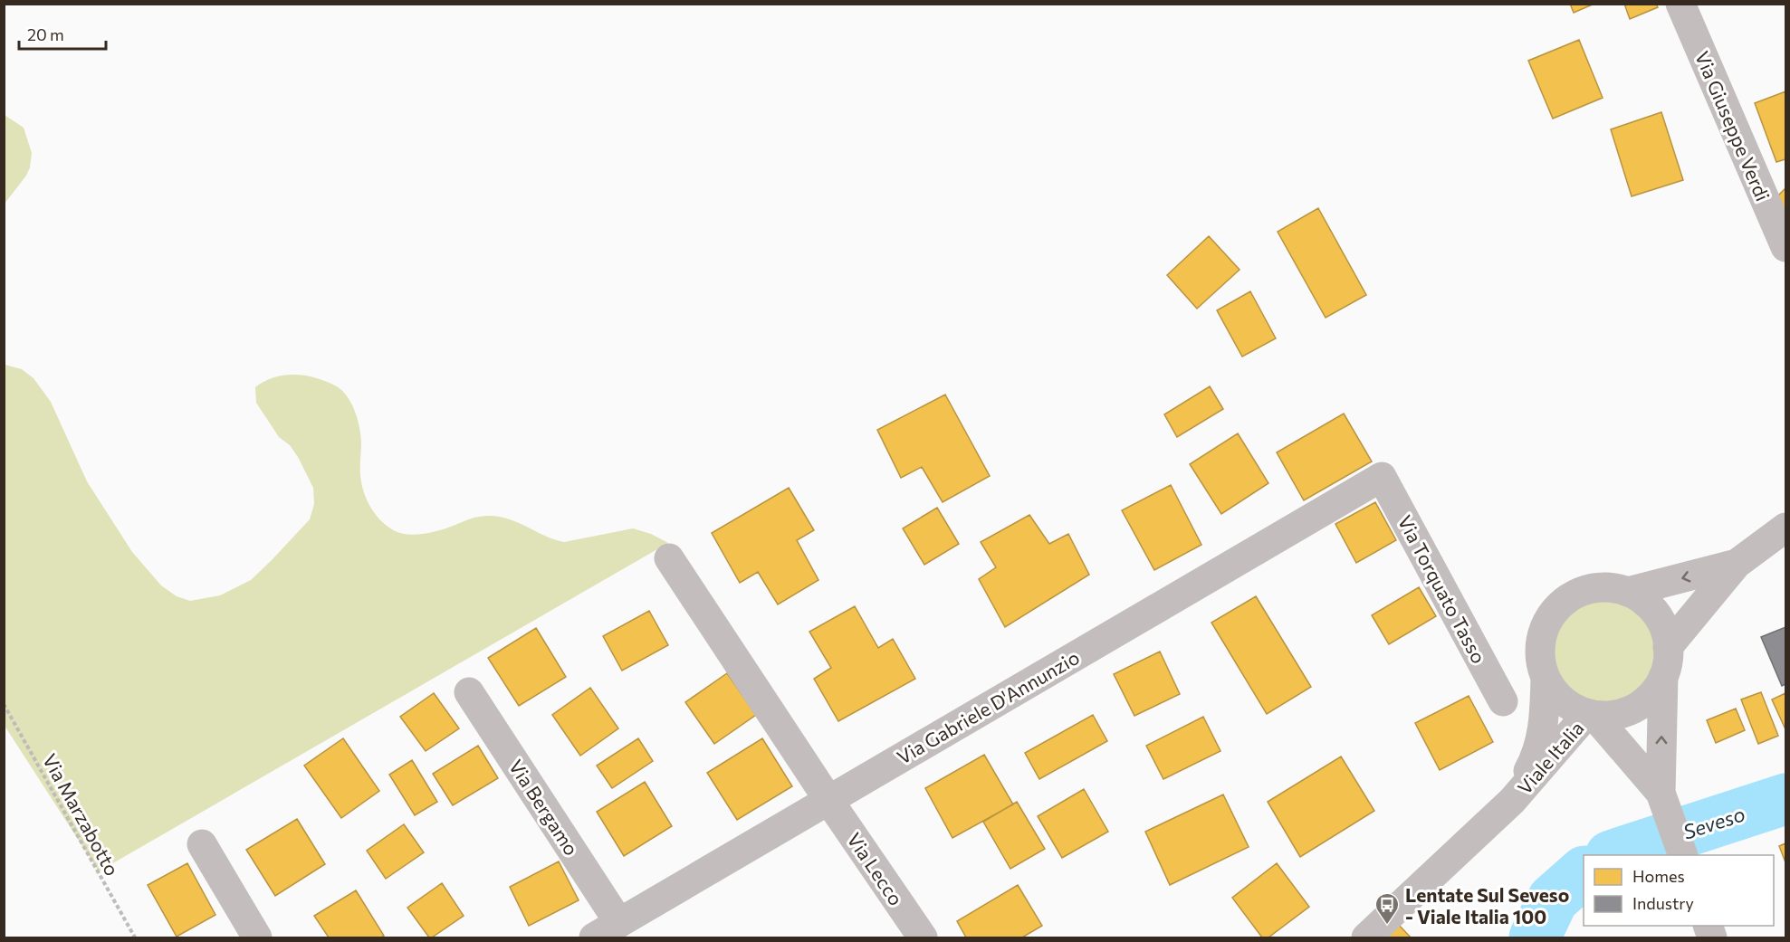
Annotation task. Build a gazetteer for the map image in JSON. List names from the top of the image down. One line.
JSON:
{"streets":{"street":["Via Giuseppe Verdi","Via Torquato Tasso","Via Gabriele D'Annunzio","Viale Italia","Via Bergamo","Via Lecco"],"path":["Via Marzabotto"]},"crossings":[["Via Torquato Tasso","Via Gabriele D'Annunzio"],["Via Gabriele D'Annunzio","Via Bergamo"],["Via Gabriele D'Annunzio","Via Lecco"]],"water":["Seveso"],"places":{"bus stop":["Lentate Sul Seveso - Viale Italia 100"]},"legend":["Homes","Industry"],"scale_bar":"20 m"}
